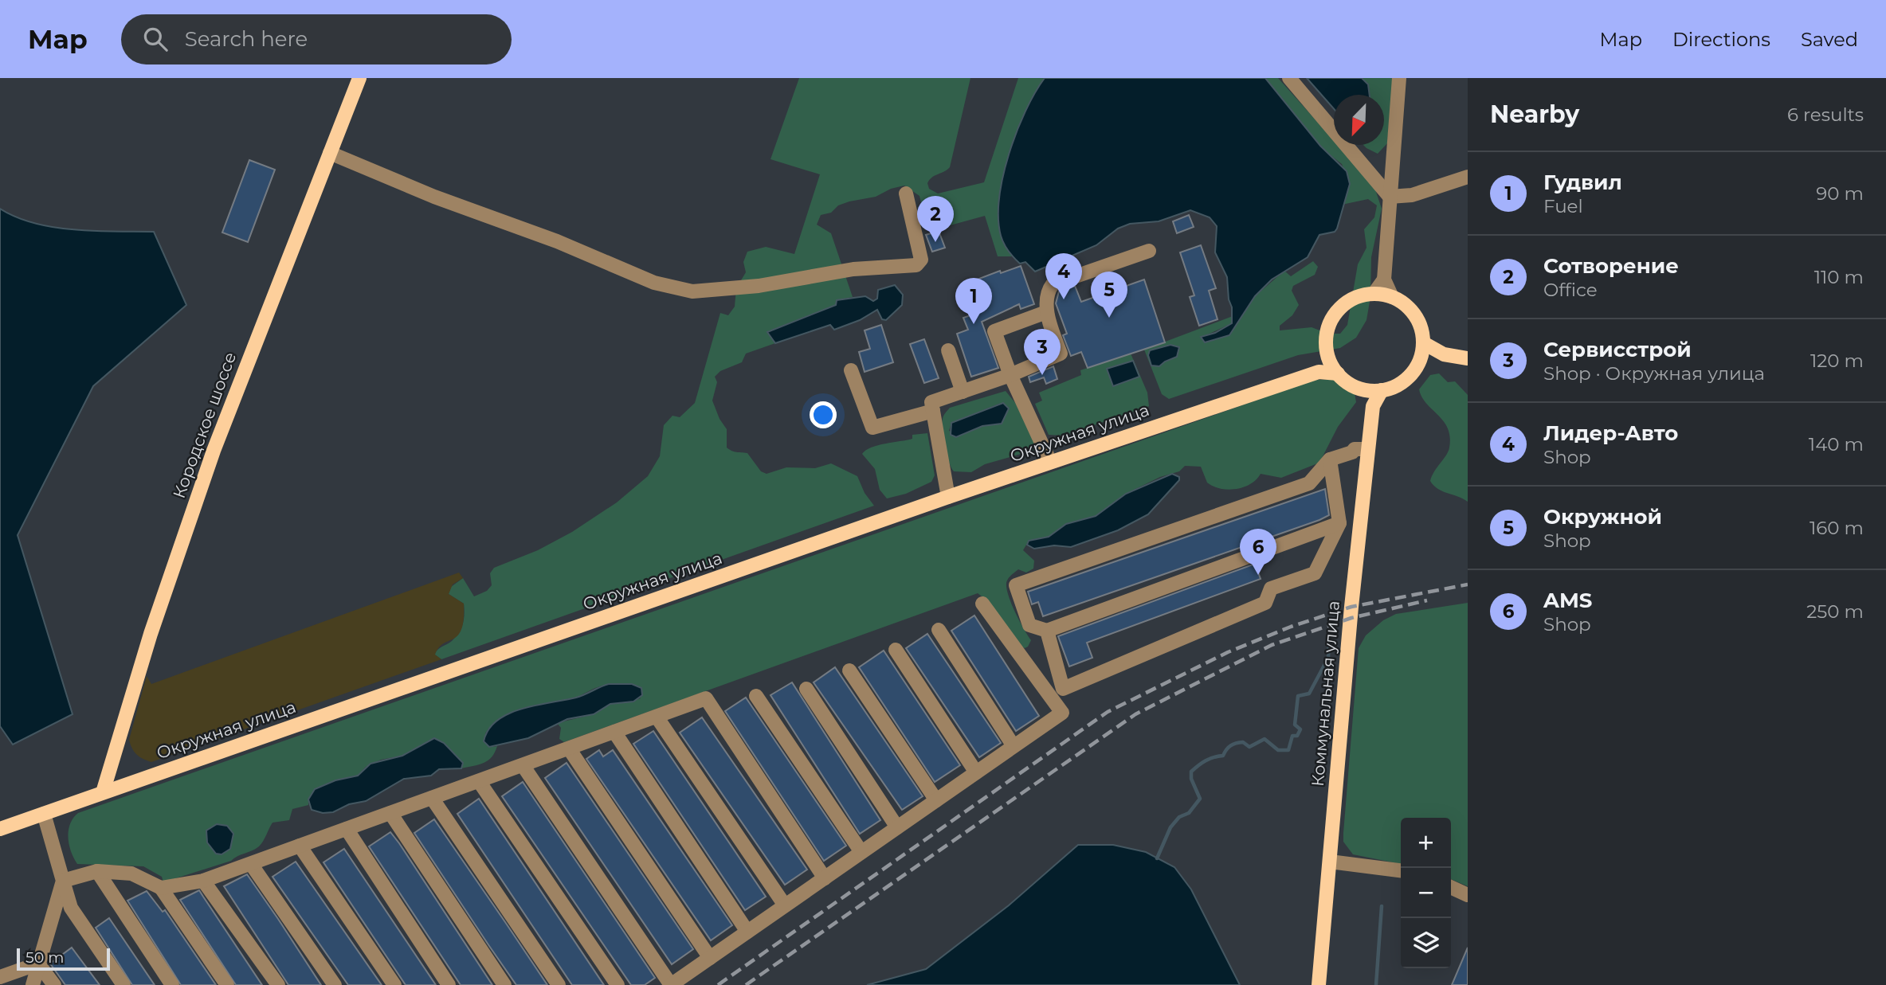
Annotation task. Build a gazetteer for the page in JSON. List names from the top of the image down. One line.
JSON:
{"streets":{"main road":["Кородское шоссе","Окружная улица","Коммунальная улица"]},"crossings":[["Кородское шоссе","Окружная улица"]],"scale_bar":"50 m","north":"bottom left","page":{"header":"Map","search":"Search here","nav":["Map","Directions","Saved"],"heading":["Nearby","6 results"],"list":[{"mark":"1","name":"Гудвил","note":"Fuel","value":"90 m"},{"mark":"2","name":"Сотворение","note":"Office","value":"110 m"},{"mark":"3","name":"Сервисстрой","note":"Shop · Окружная улица","value":"120 m"},{"mark":"4","name":"Лидер-Авто","note":"Shop","value":"140 m"},{"mark":"5","name":"Окружной","note":"Shop","value":"160 m"},{"mark":"6","name":"AMS","note":"Shop","value":"250 m"}],"pins":["2","4","5","1","3","6"],"map_buttons":["+","−"],"scale":"50 m"}}
